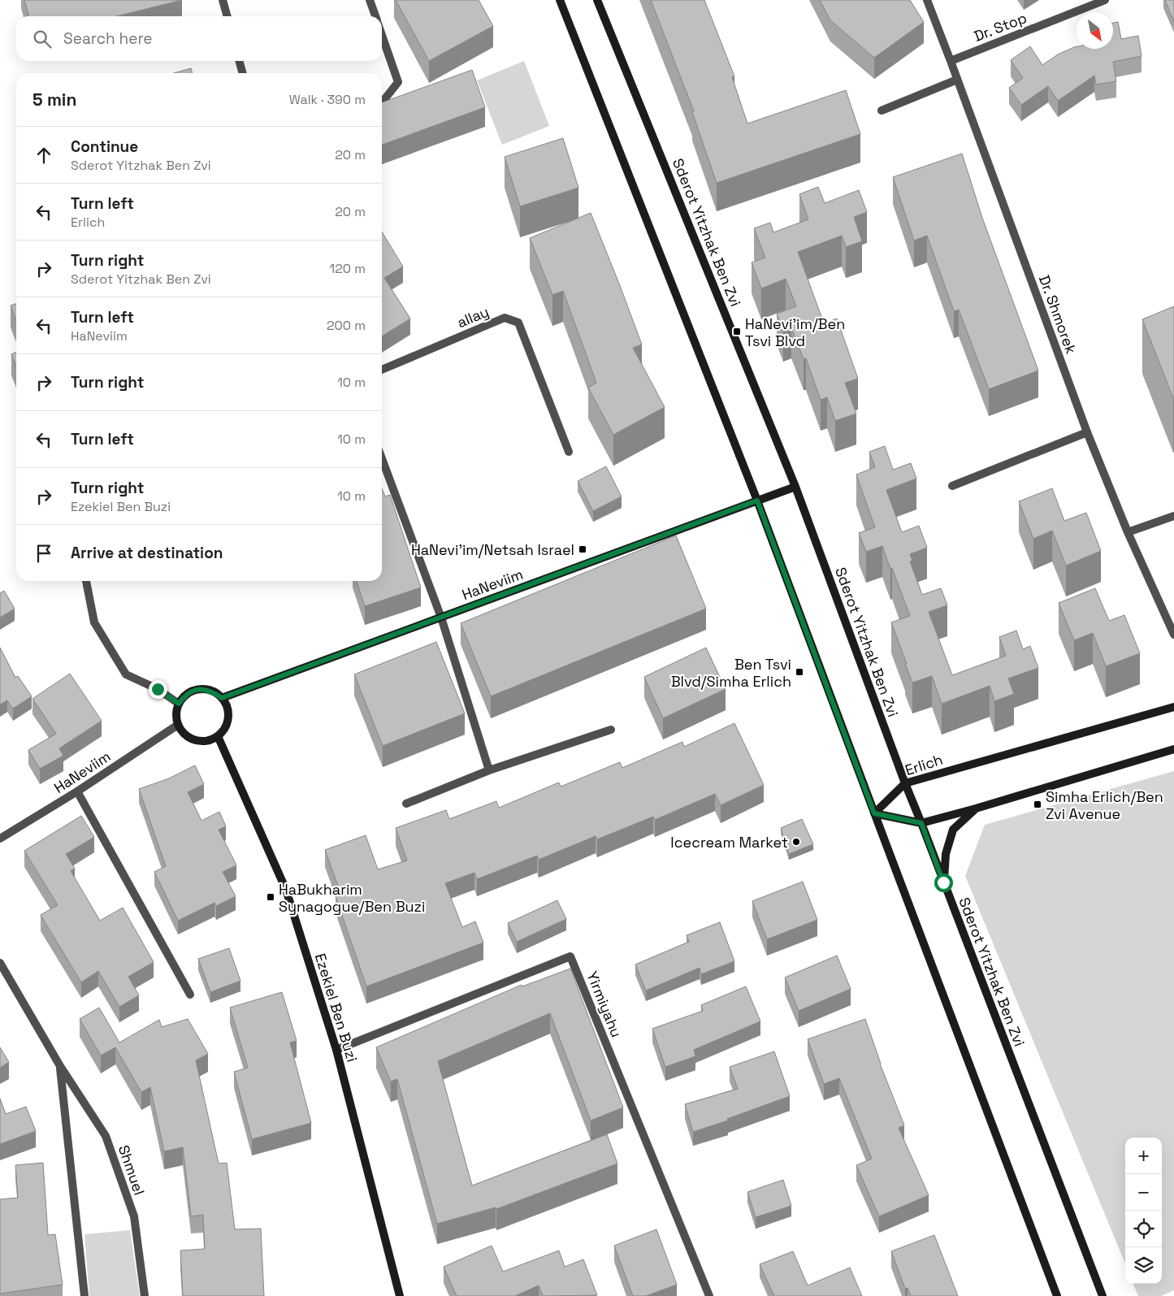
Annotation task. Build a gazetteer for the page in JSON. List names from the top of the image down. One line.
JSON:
{"streets":{"main road":["Sderot Yitzhak Ben Zvi","HaNeviim","Erlich","Ezekiel Ben Buzi"],"street":["Dr. Stop","Dr. Shmorek","allay","Yirmiyahu","Shmuel"]},"crossings":[["Dr. Stop","Dr. Shmorek"],["Sderot Yitzhak Ben Zvi","HaNeviim"],["Sderot Yitzhak Ben Zvi","Erlich"],["HaNeviim","Ezekiel Ben Buzi"],["Yirmiyahu","Ezekiel Ben Buzi"]],"places":{"transit":["HaNevi'im/Ben Tsvi Blvd","HaNevi'im/Netsah Israel","Ben Tsvi Blvd/Simha Erlich","Simha Erlich/Ben Zvi Avenue","HaBukharim Synagogue/Ben Buzi"],"other":["Icecream Market"]},"north":"bottom right","page":{"search":"Search here","heading":["5 min","Walk · 390 m"],"list":[["Continue","Sderot Yitzhak Ben Zvi","20 m"],["Turn left","Erlich","20 m"],["Turn right","Sderot Yitzhak Ben Zvi","120 m"],["Turn left","HaNeviim","200 m"],["Turn right","10 m"],["Turn left","10 m"],["Turn right","Ezekiel Ben Buzi","10 m"],"Arrive at destination"],"map_buttons":["+","−"]}}
